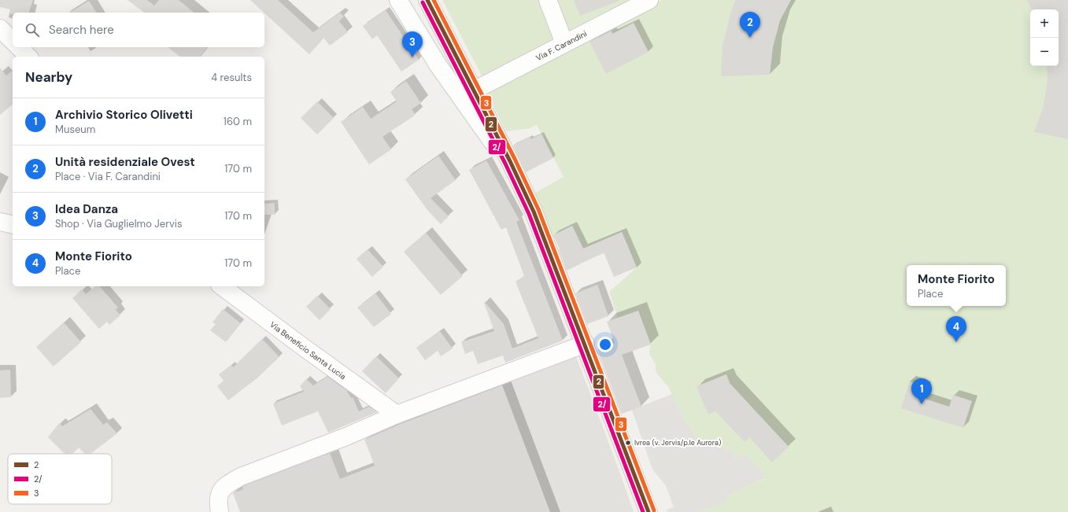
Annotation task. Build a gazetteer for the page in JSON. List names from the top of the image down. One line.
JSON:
{"streets":{"street":["Via F. Carandini","Via Beneficio Santa Lucia"]},"places":["Ivrea (v. Jervis/p.le Aurora)"],"lines":["transit line 2","transit line 3","transit line 2/"],"legend":["2","2/","3"],"page":{"map_buttons":["+","−"],"pins":["2","3","4","1"],"search":"Search here","heading":["Nearby","4 results"],"list":[{"mark":"1","name":"Archivio Storico Olivetti","note":"Museum","value":"160 m"},{"mark":"2","name":"Unità residenziale Ovest","note":"Place · Via F. Carandini","value":"170 m"},{"mark":"3","name":"Idea Danza","note":"Shop · Via Guglielmo Jervis","value":"170 m"},{"mark":"4","name":"Monte Fiorito","note":"Place","value":"170 m"}],"popup":["Monte Fiorito","Place"]}}
